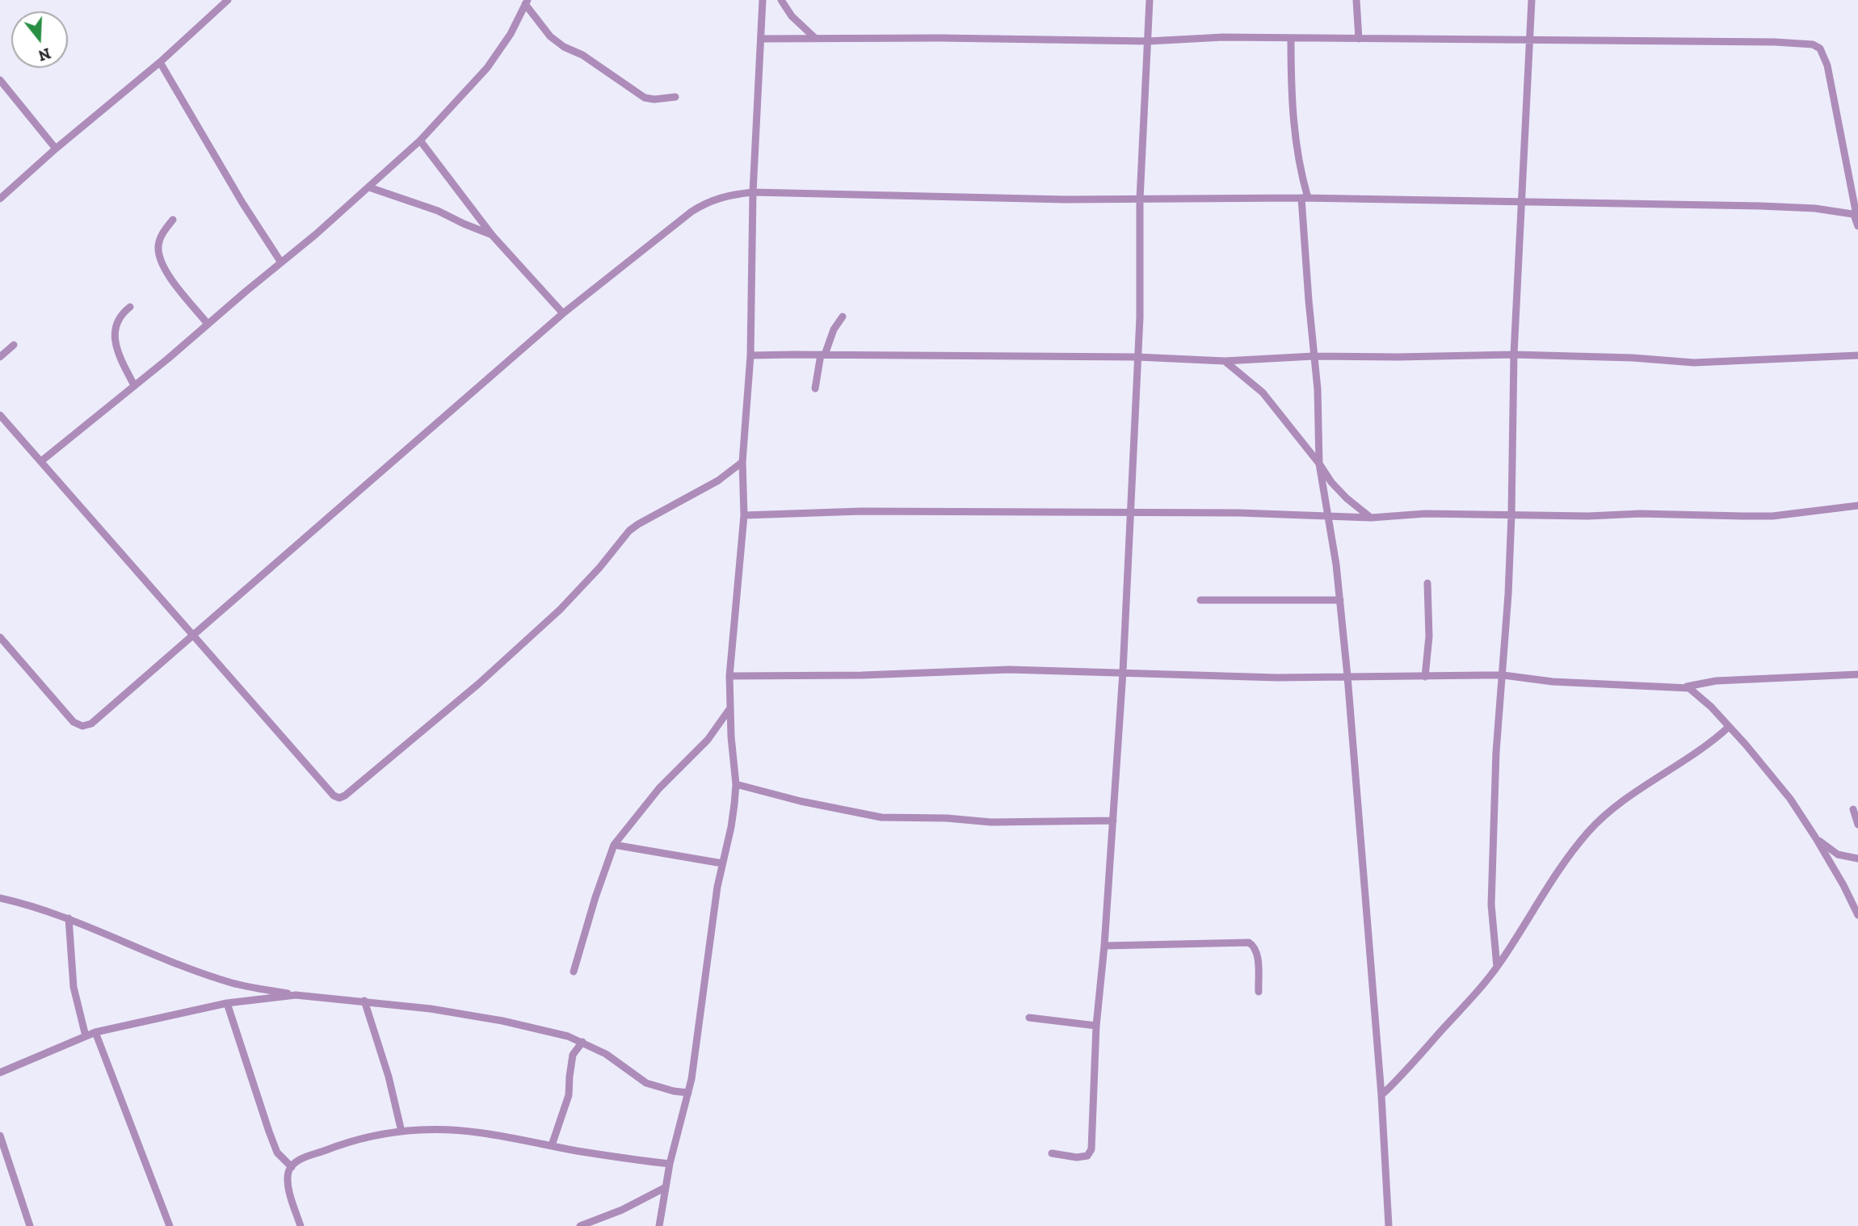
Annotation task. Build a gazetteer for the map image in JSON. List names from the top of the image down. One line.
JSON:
{"north":"bottom"}
